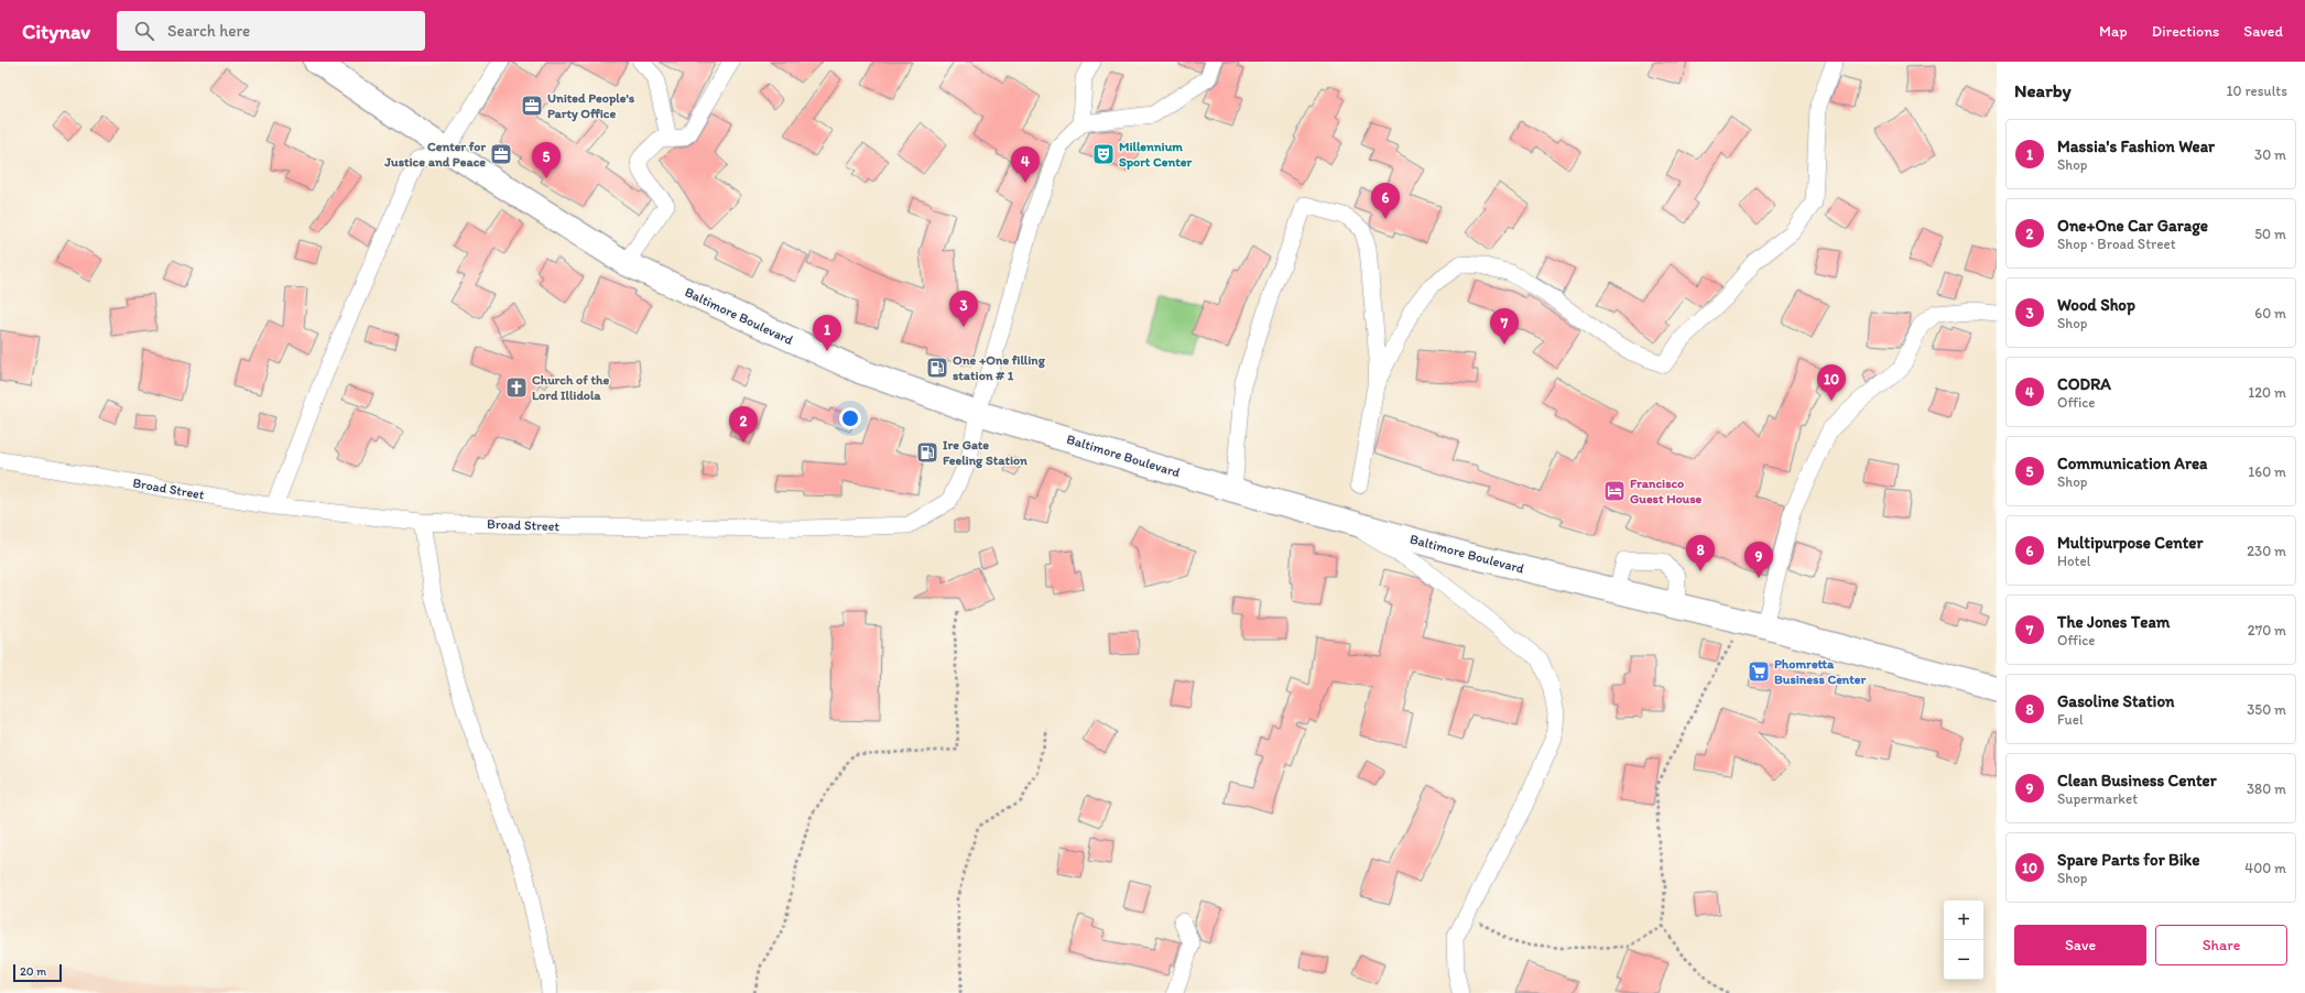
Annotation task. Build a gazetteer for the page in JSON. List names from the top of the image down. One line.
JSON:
{"streets":{"highway":["Baltimore Boulevard"],"street":["Broad Street"]},"crossings":[["Baltimore Boulevard","Broad Street"]],"places":{"office":["United People's Party Office","Center for Justice and Peace"],"theatre":["Millennium Sport Center"],"fuel station":["One +One filling station # 1","Ire Gate Feeling Station"],"church":["Church of the Lord Illidola"],"hotel":["Francisco Guest House"],"supermarket":["Phomretta Business Center"]},"scale_bar":"20 m","page":{"header":"Citynav","search":"Search here","nav":["Map","Directions","Saved"],"heading":["Nearby","10 results"],"list":[{"mark":"1","name":"Massia's Fashion Wear","note":"Shop","value":"30 m"},{"mark":"2","name":"One+One Car Garage","note":"Shop · Broad Street","value":"50 m"},{"mark":"3","name":"Wood Shop","note":"Shop","value":"60 m"},{"mark":"4","name":"CODRA","note":"Office","value":"120 m"},{"mark":"5","name":"Communication Area","note":"Shop","value":"160 m"},{"mark":"6","name":"Multipurpose Center","note":"Hotel","value":"230 m"},{"mark":"7","name":"The Jones Team","note":"Office","value":"270 m"},{"mark":"8","name":"Gasoline Station","note":"Fuel","value":"350 m"},{"mark":"9","name":"Clean Business Center","note":"Supermarket","value":"380 m"},{"mark":"10","name":"Spare Parts for Bike","note":"Shop","value":"400 m"}],"pins":["5","4","6","3","7","1","10","2","8","9"],"map_buttons":["+","−"],"buttons":["Save","Share"],"scale":"20 m"}}
